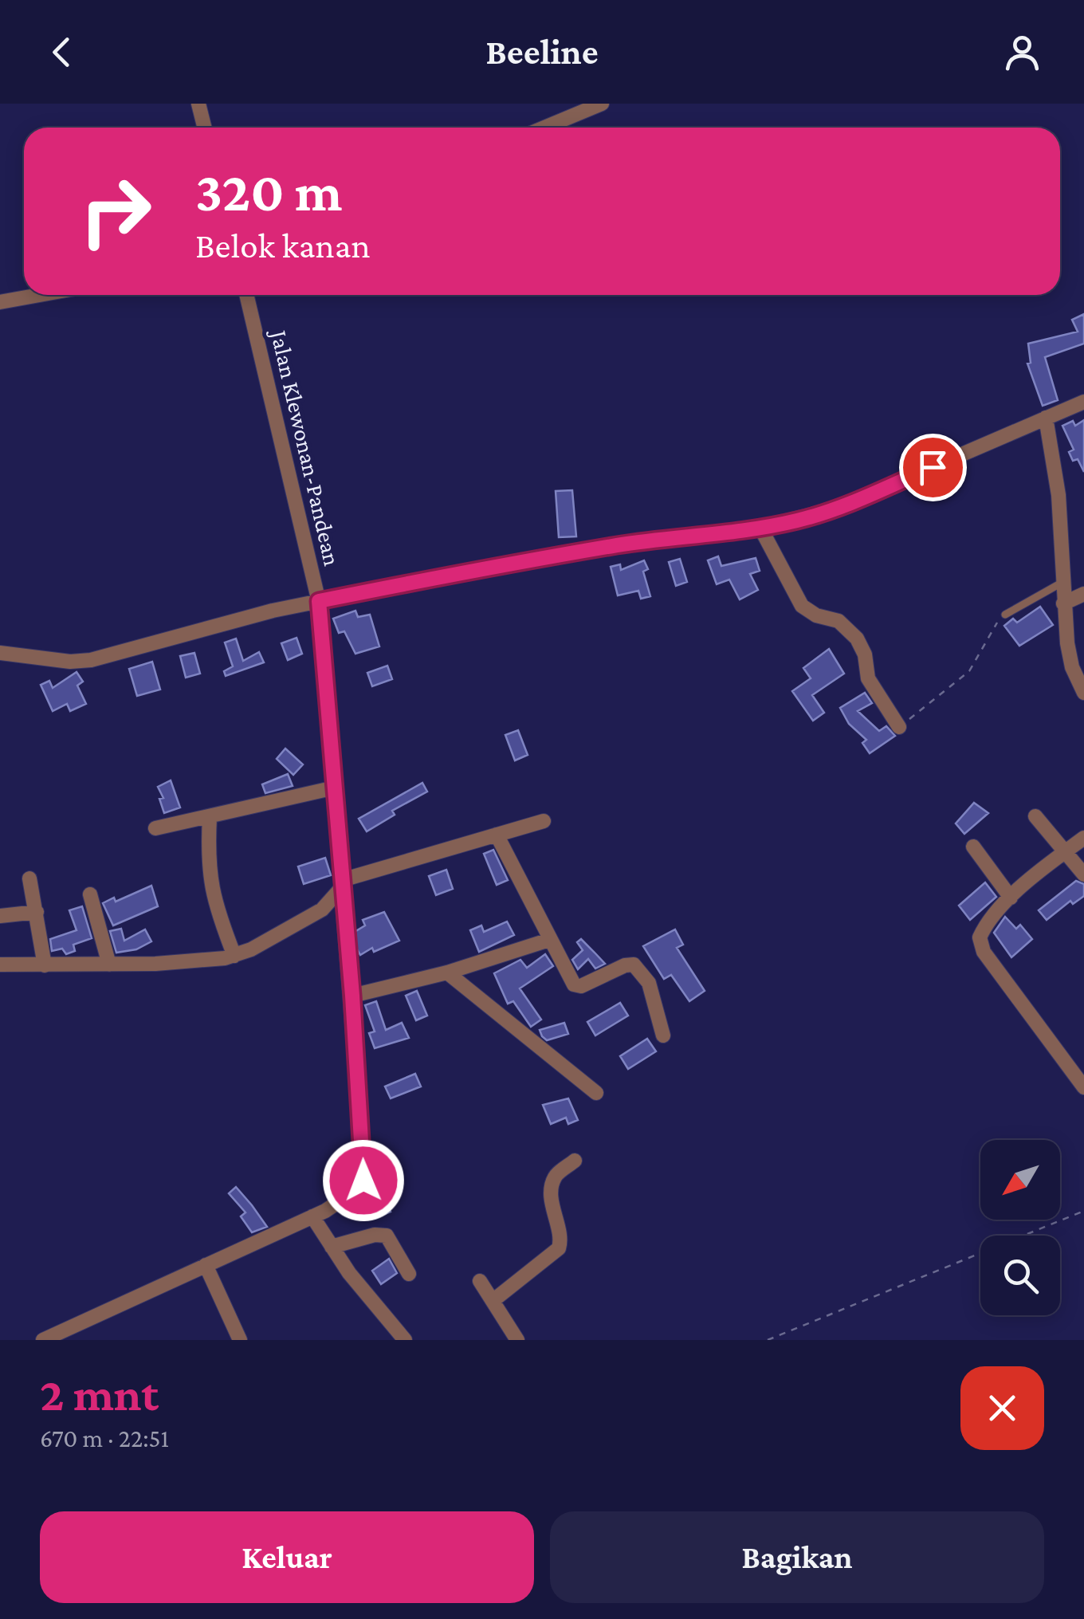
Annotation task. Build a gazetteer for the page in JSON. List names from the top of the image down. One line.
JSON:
{"streets":{"street":["Jalan Klewonan-Pandean"]},"north":"bottom left","page":{"header":"Beeline","turn":["320 m","Belok kanan"],"heading":["2 mnt","670 m · 22:51"],"buttons":["Keluar","Bagikan"]}}
